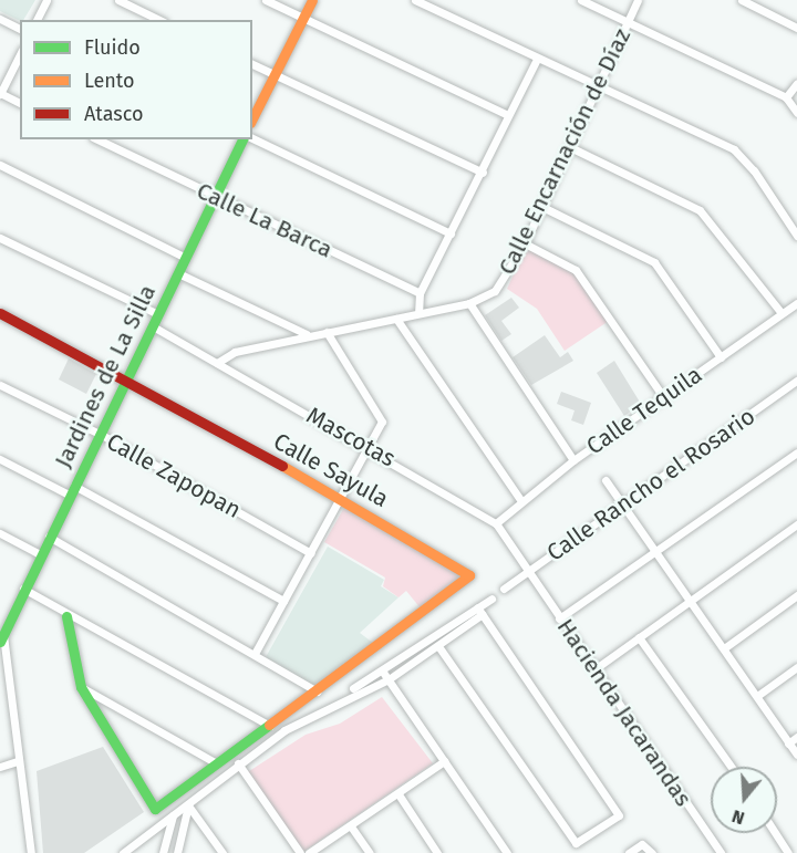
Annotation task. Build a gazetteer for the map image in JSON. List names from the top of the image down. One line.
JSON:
{"streets":{"street":["Calle Encarnación de Díaz","Calle La Barca","Jardines de La Silla","Calle Tequila","Mascotas","Calle Sayula","Calle Zapopan","Calle Rancho el Rosario","Hacienda Jacarandas"]},"crossings":[["Calle Encarnación de Díaz","Mascotas"],["Calle La Barca","Jardines de La Silla"],["Jardines de La Silla","Mascotas"],["Jardines de La Silla","Calle Sayula"],["Jardines de La Silla","Calle Zapopan"],["Calle Tequila","Mascotas"],["Mascotas","Calle Rancho el Rosario"],["Mascotas","Hacienda Jacarandas"],["Calle Rancho el Rosario","Hacienda Jacarandas"]],"legend":["Fluido","Lento","Atasco"],"north":"bottom"}
